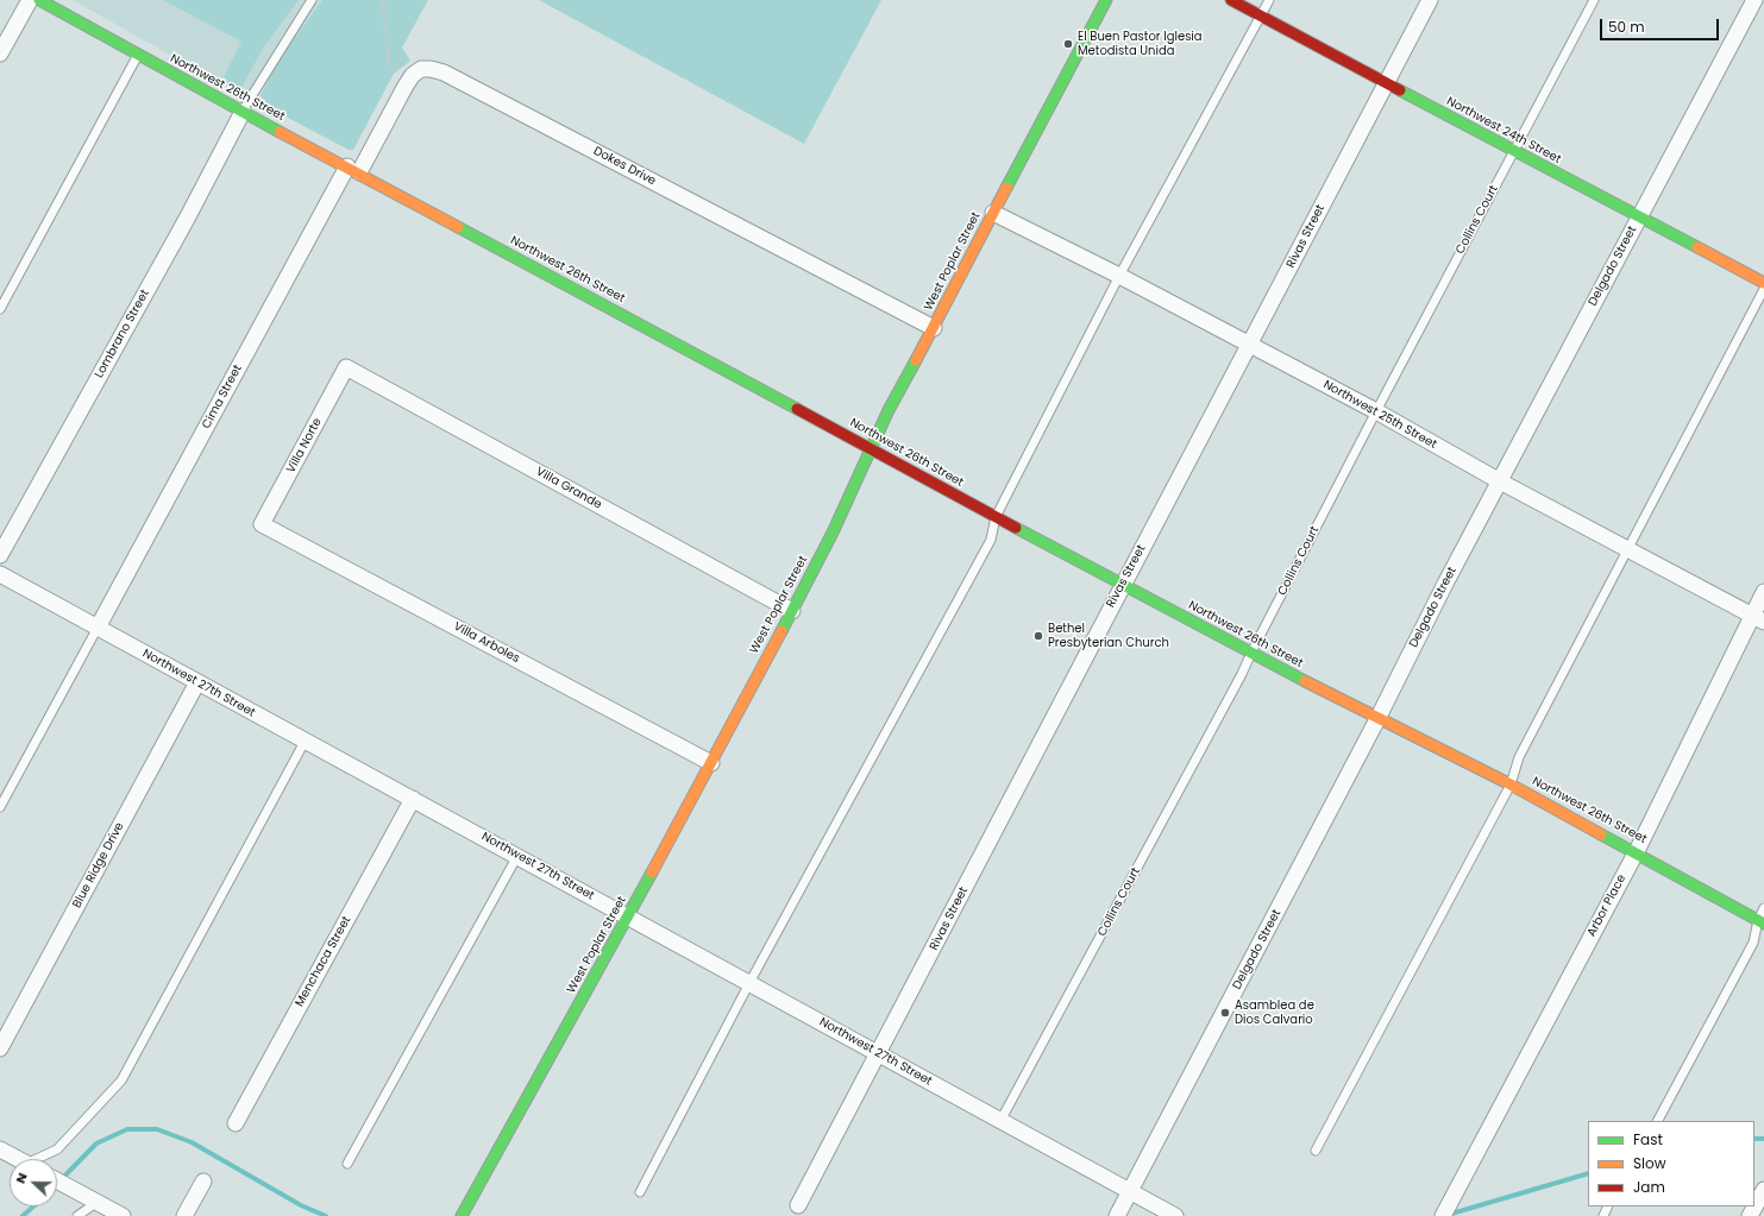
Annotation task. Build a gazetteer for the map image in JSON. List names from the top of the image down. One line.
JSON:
{"streets":{"street":["Northwest 26th Street","Northwest 24th Street","Dokes Drive","Rivas Street","West Poplar Street","Delgado Street","Lombrano Street","Cima Street","Northwest 25th Street","Villa Norte","Villa Grande","Villa Arboles","Northwest 27th Street","Blue Ridge Drive","Arbor Place","Menchaca Street"],"lane":["Collins Court"]},"crossings":[["Northwest 26th Street","Collins Court"],["Northwest 26th Street","Rivas Street"],["Northwest 26th Street","West Poplar Street"],["Northwest 26th Street","Delgado Street"],["Northwest 26th Street","Lombrano Street"],["Northwest 26th Street","Cima Street"],["Northwest 26th Street","Arbor Place"],["Northwest 24th Street","Collins Court"],["Northwest 24th Street","Rivas Street"],["Northwest 24th Street","Delgado Street"],["Dokes Drive","West Poplar Street"],["Collins Court","Northwest 25th Street"],["Collins Court","Northwest 27th Street"],["Rivas Street","Northwest 25th Street"],["Rivas Street","Northwest 27th Street"],["West Poplar Street","Northwest 25th Street"],["West Poplar Street","Villa Grande"],["West Poplar Street","Villa Arboles"],["West Poplar Street","Northwest 27th Street"],["Delgado Street","Northwest 25th Street"],["Delgado Street","Northwest 27th Street"],["Cima Street","Northwest 27th Street"],["Northwest 25th Street","Arbor Place"],["Villa Norte","Villa Grande"],["Villa Norte","Villa Arboles"],["Northwest 27th Street","Blue Ridge Drive"],["Northwest 27th Street","Menchaca Street"]],"places":["El Buen Pastor Iglesia Metodista Unida","Bethel Presbyterian Church","Asamblea de Dios Calvario"],"legend":["Fast","Slow","Jam"],"scale_bar":"50 m","north":"left"}
